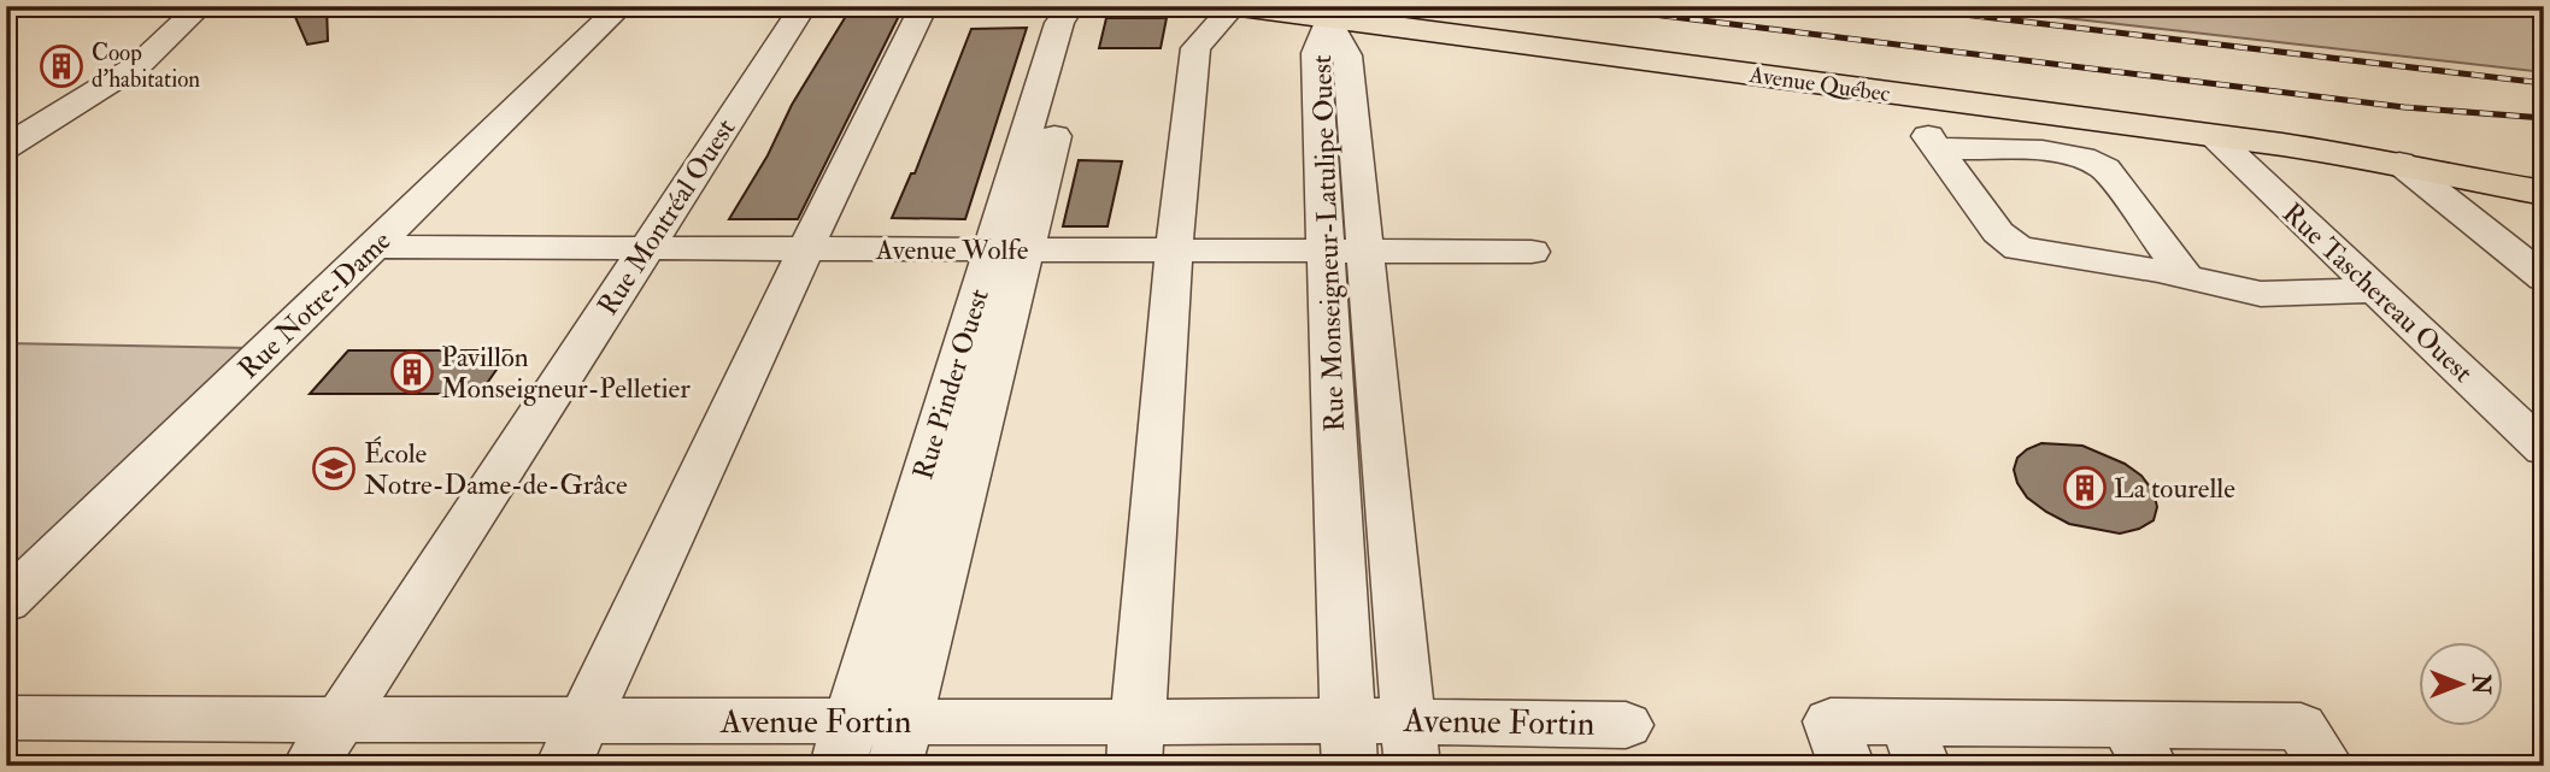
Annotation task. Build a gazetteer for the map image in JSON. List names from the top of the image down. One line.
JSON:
{"streets":{"main road":["Avenue Québec"],"street":["Rue Montréal Ouest","Rue Monseigneur-Latulipe Ouest","Avenue Wolfe","Rue Taschereau Ouest","Rue Notre-Dame","Rue Pinder Ouest","Avenue Fortin"]},"crossings":[["Avenue Québec","Rue Monseigneur-Latulipe Ouest"],["Avenue Québec","Rue Taschereau Ouest"],["Rue Montréal Ouest","Avenue Wolfe"],["Rue Montréal Ouest","Avenue Fortin"],["Rue Monseigneur-Latulipe Ouest","Avenue Wolfe"],["Rue Monseigneur-Latulipe Ouest","Avenue Fortin"],["Avenue Wolfe","Rue Notre-Dame"],["Avenue Wolfe","Rue Pinder Ouest"],["Rue Pinder Ouest","Avenue Fortin"]],"places":{"building":["Coop d'habitation","Pavillon Monseigneur-Pelletier","La tourelle"],"school or university":["École Notre-Dame-de-Grâce"]},"north":"right"}
